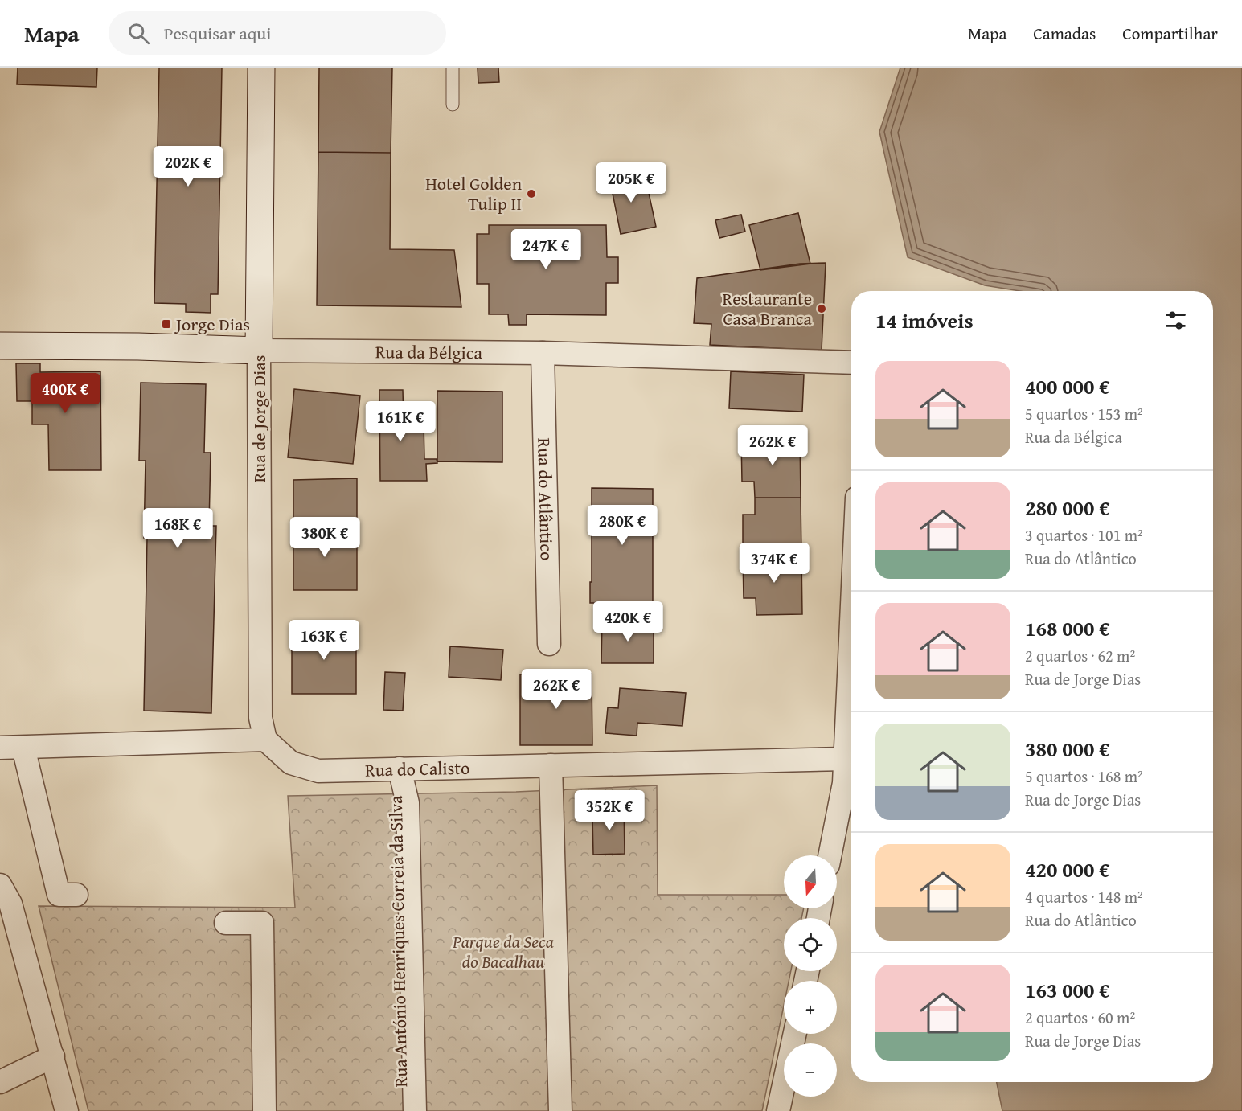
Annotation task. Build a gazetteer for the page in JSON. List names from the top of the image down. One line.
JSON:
{"streets":{"main road":["Rua da Bélgica","Rua de Jorge Dias"],"street":["Rua do Atlântico","Rua do Calisto","Rua António Henriques Correia da Silva"]},"crossings":[["Rua da Bélgica","Rua de Jorge Dias"],["Rua da Bélgica","Rua do Atlântico"],["Rua de Jorge Dias","Rua do Calisto"],["Rua do Calisto","Rua António Henriques Correia da Silva"]],"parks":["Parque da Seca do Bacalhau"],"places":{"other":["Hotel Golden Tulip II","Restaurante Casa Branca"],"transit":["Jorge Dias"]},"north":"bottom","page":{"header":"Mapa","search":"Pesquisar aqui","nav":["Mapa","Camadas","Compartilhar"],"price":["202K €","205K €","247K €","400K €","161K €","262K €","280K €","168K €","380K €","374K €","420K €","163K €","262K €","352K €"],"heading":"14 imóveis","list":[{"name":"400 000 €","note":"5 quartos · 153 m² · Rua da Bélgica"},{"name":"280 000 €","note":"3 quartos · 101 m² · Rua do Atlântico"},{"name":"168 000 €","note":"2 quartos · 62 m² · Rua de Jorge Dias"},{"name":"380 000 €","note":"5 quartos · 168 m² · Rua de Jorge Dias"},{"name":"420 000 €","note":"4 quartos · 148 m² · Rua do Atlântico"},{"name":"163 000 €","note":"2 quartos · 60 m² · Rua de Jorge Dias"}],"map_buttons":["+","−"]}}
